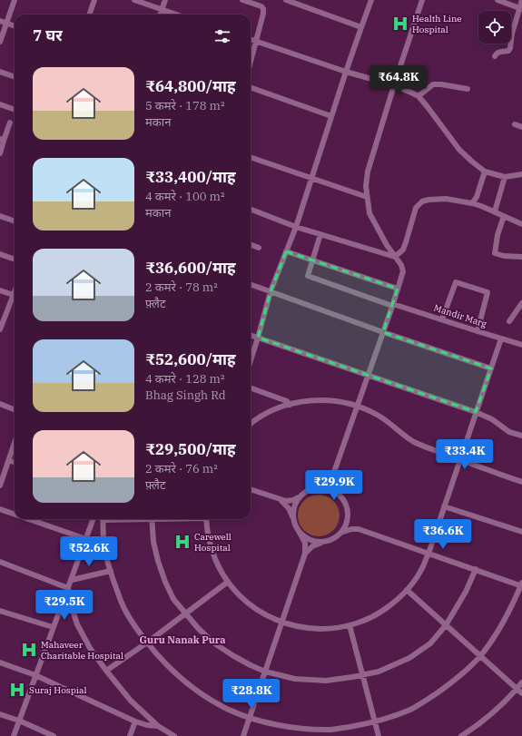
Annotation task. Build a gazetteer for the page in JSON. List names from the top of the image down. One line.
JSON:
{"streets":{"street":["Mandir Marg"]},"districts":["Guru Nanak Pura"],"places":{"hospital":["Health Line Hospital","Carewell Hospital","Mahaveer Charitable Hospital","Suraj Hospial"]},"page":{"heading":"7 घर","list":[{"name":"₹64,800/माह","note":"5 कमरे · 178 m² · मकान"},{"name":"₹33,400/माह","note":"4 कमरे · 100 m² · मकान"},{"name":"₹36,600/माह","note":"2 कमरे · 78 m² · फ़्लैट"},{"name":"₹52,600/माह","note":"4 कमरे · 128 m² · Bhag Singh Rd"},{"name":"₹29,500/माह","note":"2 कमरे · 76 m² · फ़्लैट"}],"price":["₹64.8K","₹33.4K","₹29.9K","₹36.6K","₹52.6K","₹29.5K","₹28.8K"]}}
